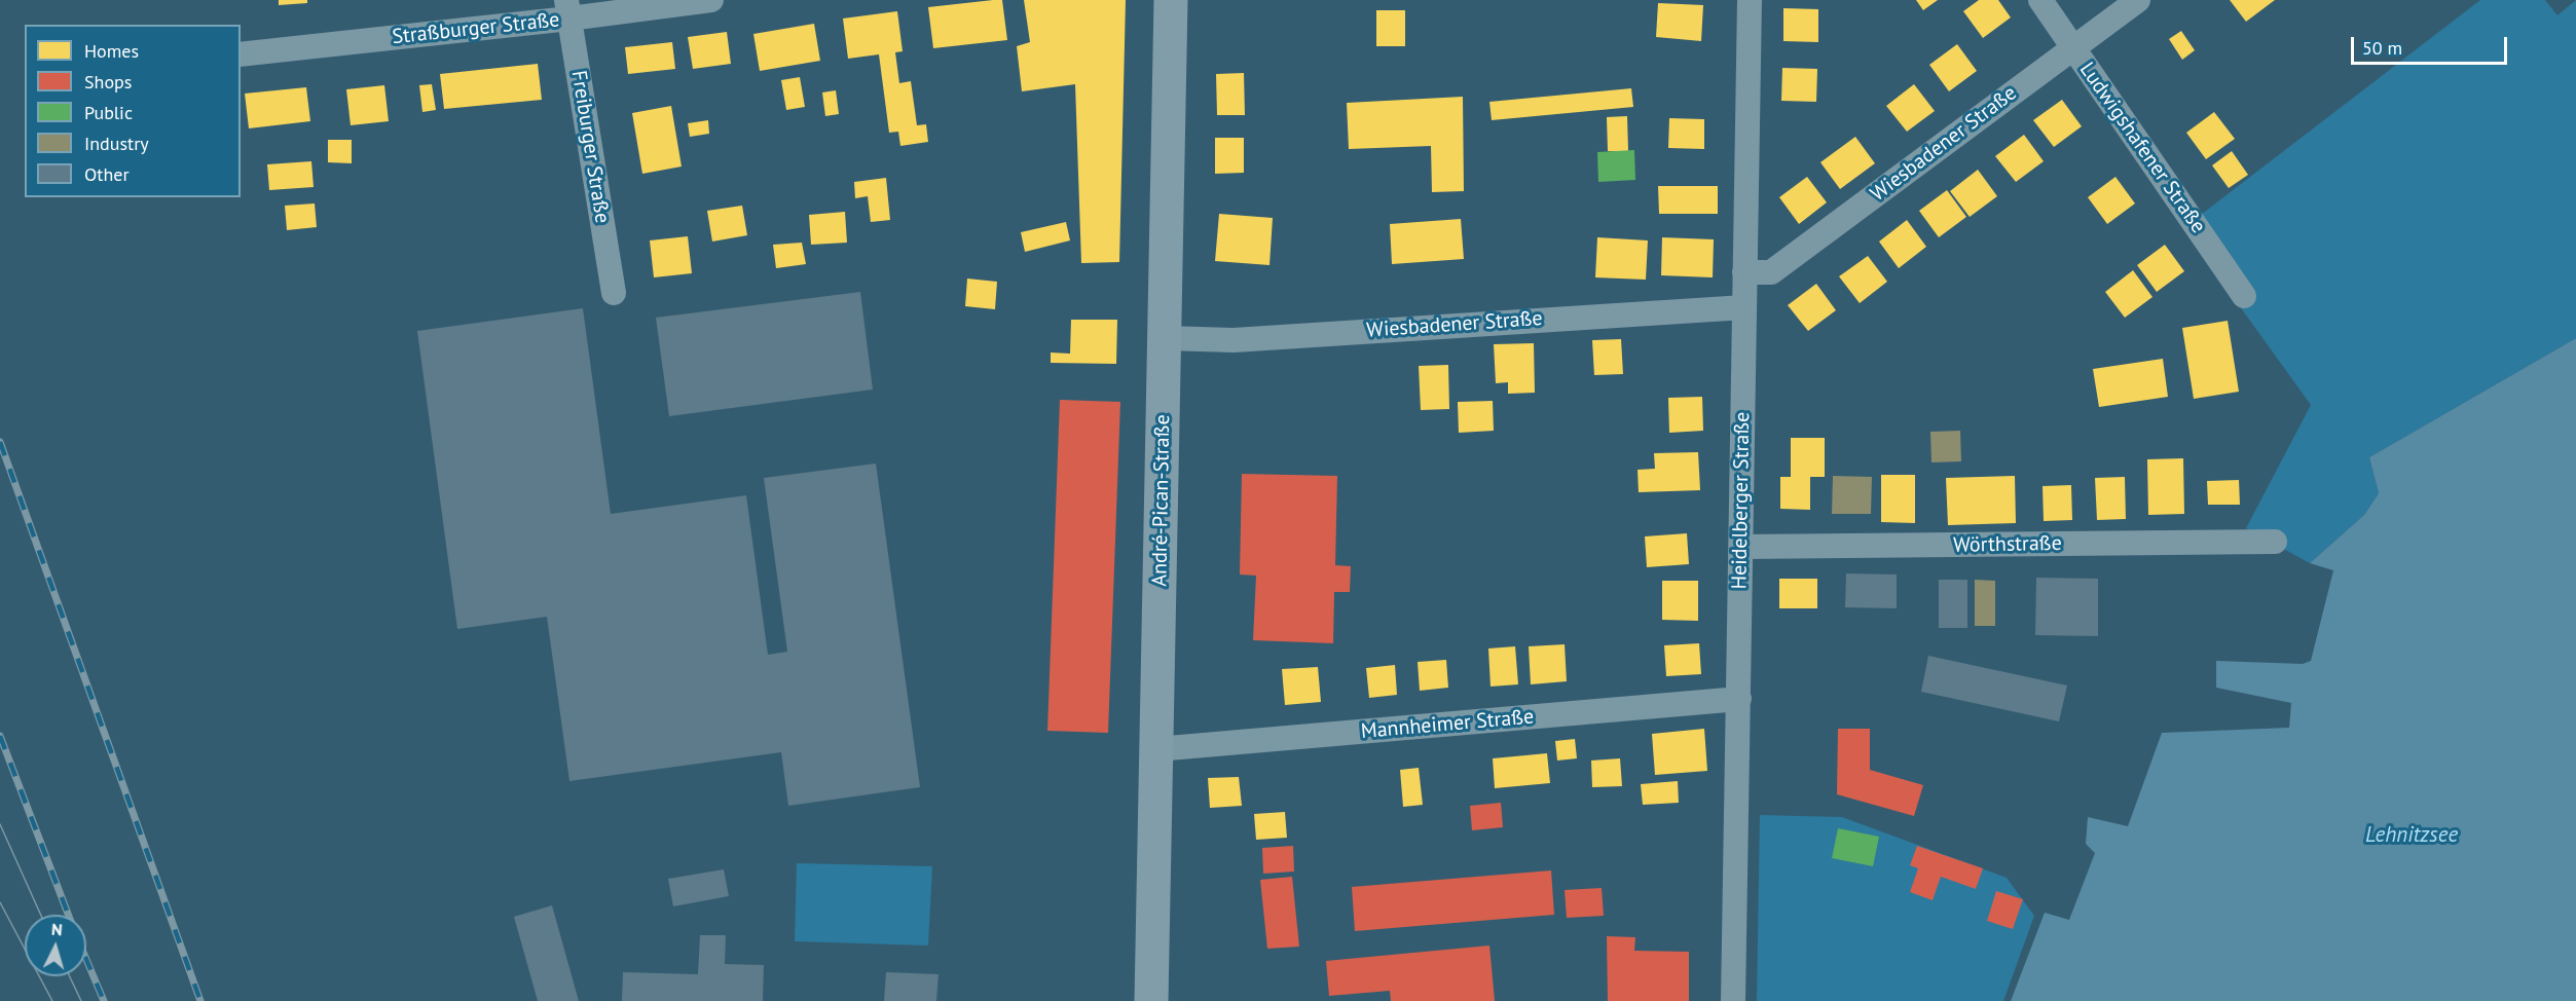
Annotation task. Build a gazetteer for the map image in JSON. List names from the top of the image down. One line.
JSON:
{"streets":{"street":["Straßburger Straße","Wiesbadener Straße","Freiburger Straße","Ludwigshafener Straße","André-Pican-Straße","Heidelberger Straße","Wörthstraße","Mannheimer Straße"]},"crossings":[["Straßburger Straße","Freiburger Straße"],["Wiesbadener Straße","Ludwigshafener Straße"],["Wiesbadener Straße","André-Pican-Straße"],["Wiesbadener Straße","Heidelberger Straße"],["André-Pican-Straße","Mannheimer Straße"],["Heidelberger Straße","Wörthstraße"],["Heidelberger Straße","Mannheimer Straße"]],"water":["Lehnitzsee"],"legend":["Homes","Shops","Public","Industry","Other"],"scale_bar":"50 m","north":"top"}
